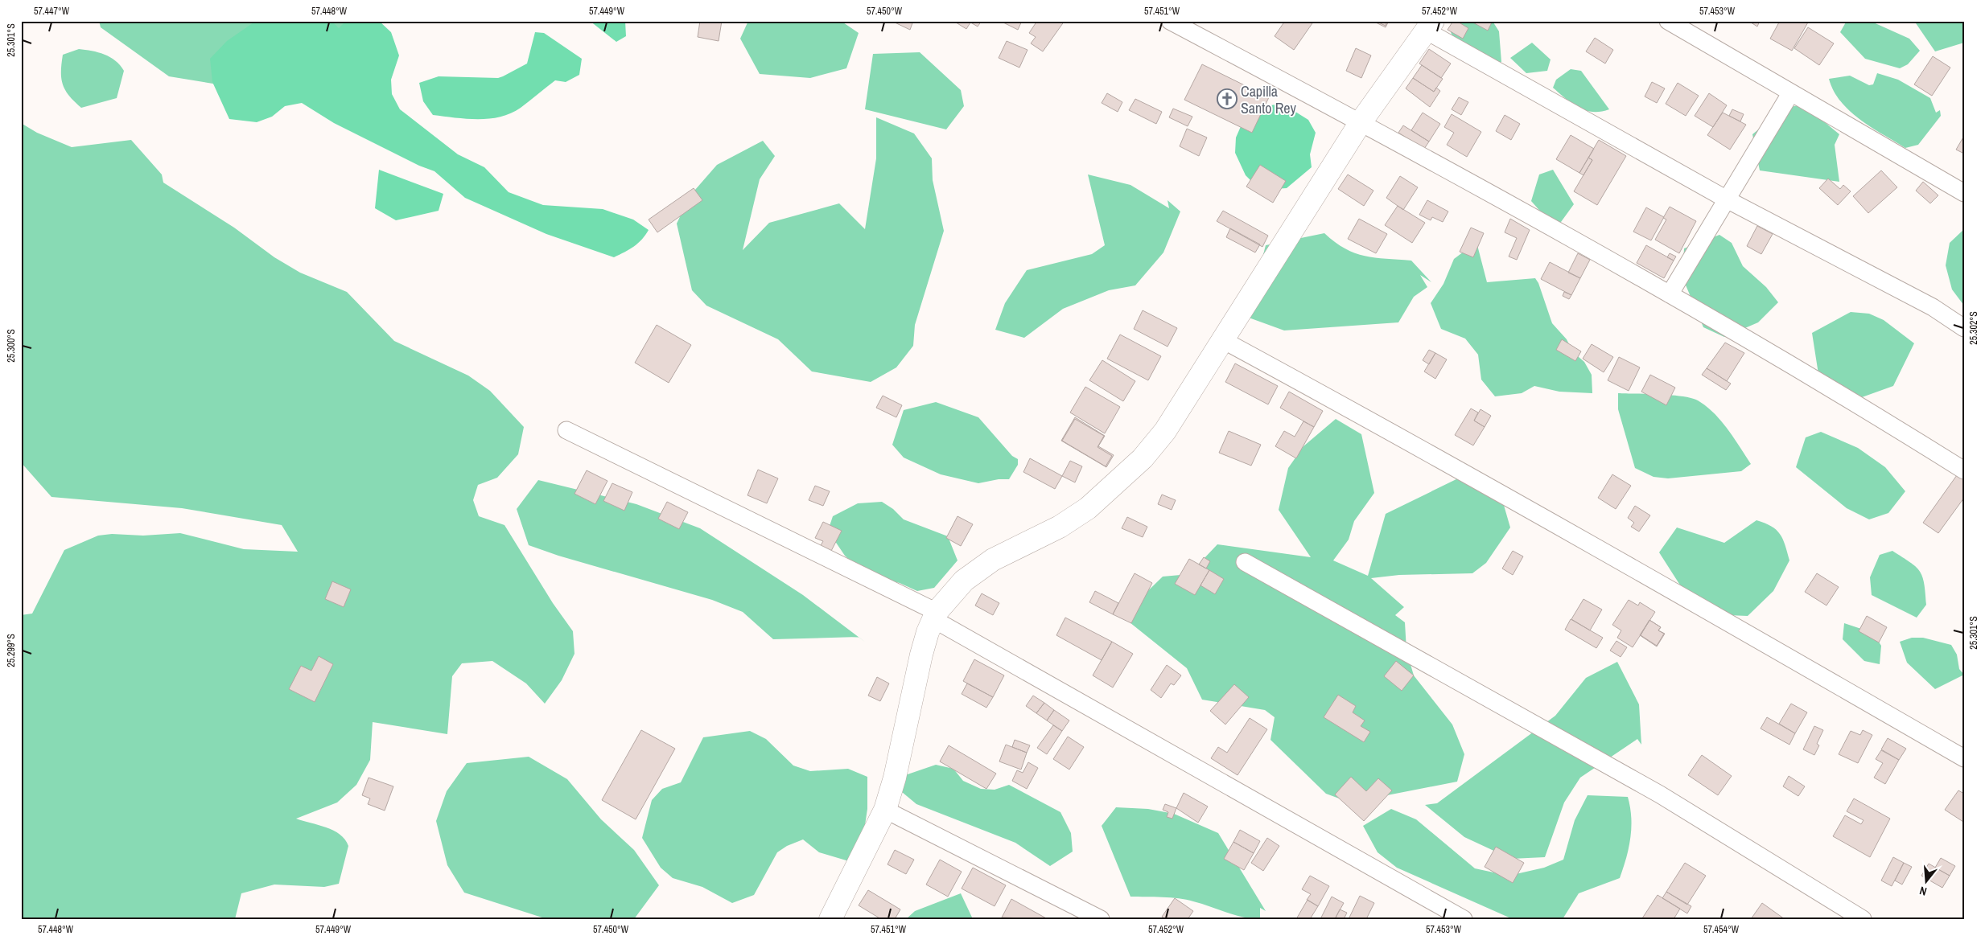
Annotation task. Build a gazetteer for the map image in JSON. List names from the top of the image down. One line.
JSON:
{"places":{"church":["Capilla Santo Rey"]},"north":"bottom","coordinates":["57.447°W","57.448°W","57.449°W","57.450°W","57.451°W","57.452°W","57.453°W","25.301°S","25.302°S","25.300°S","25.299°S","57.454°W"]}
